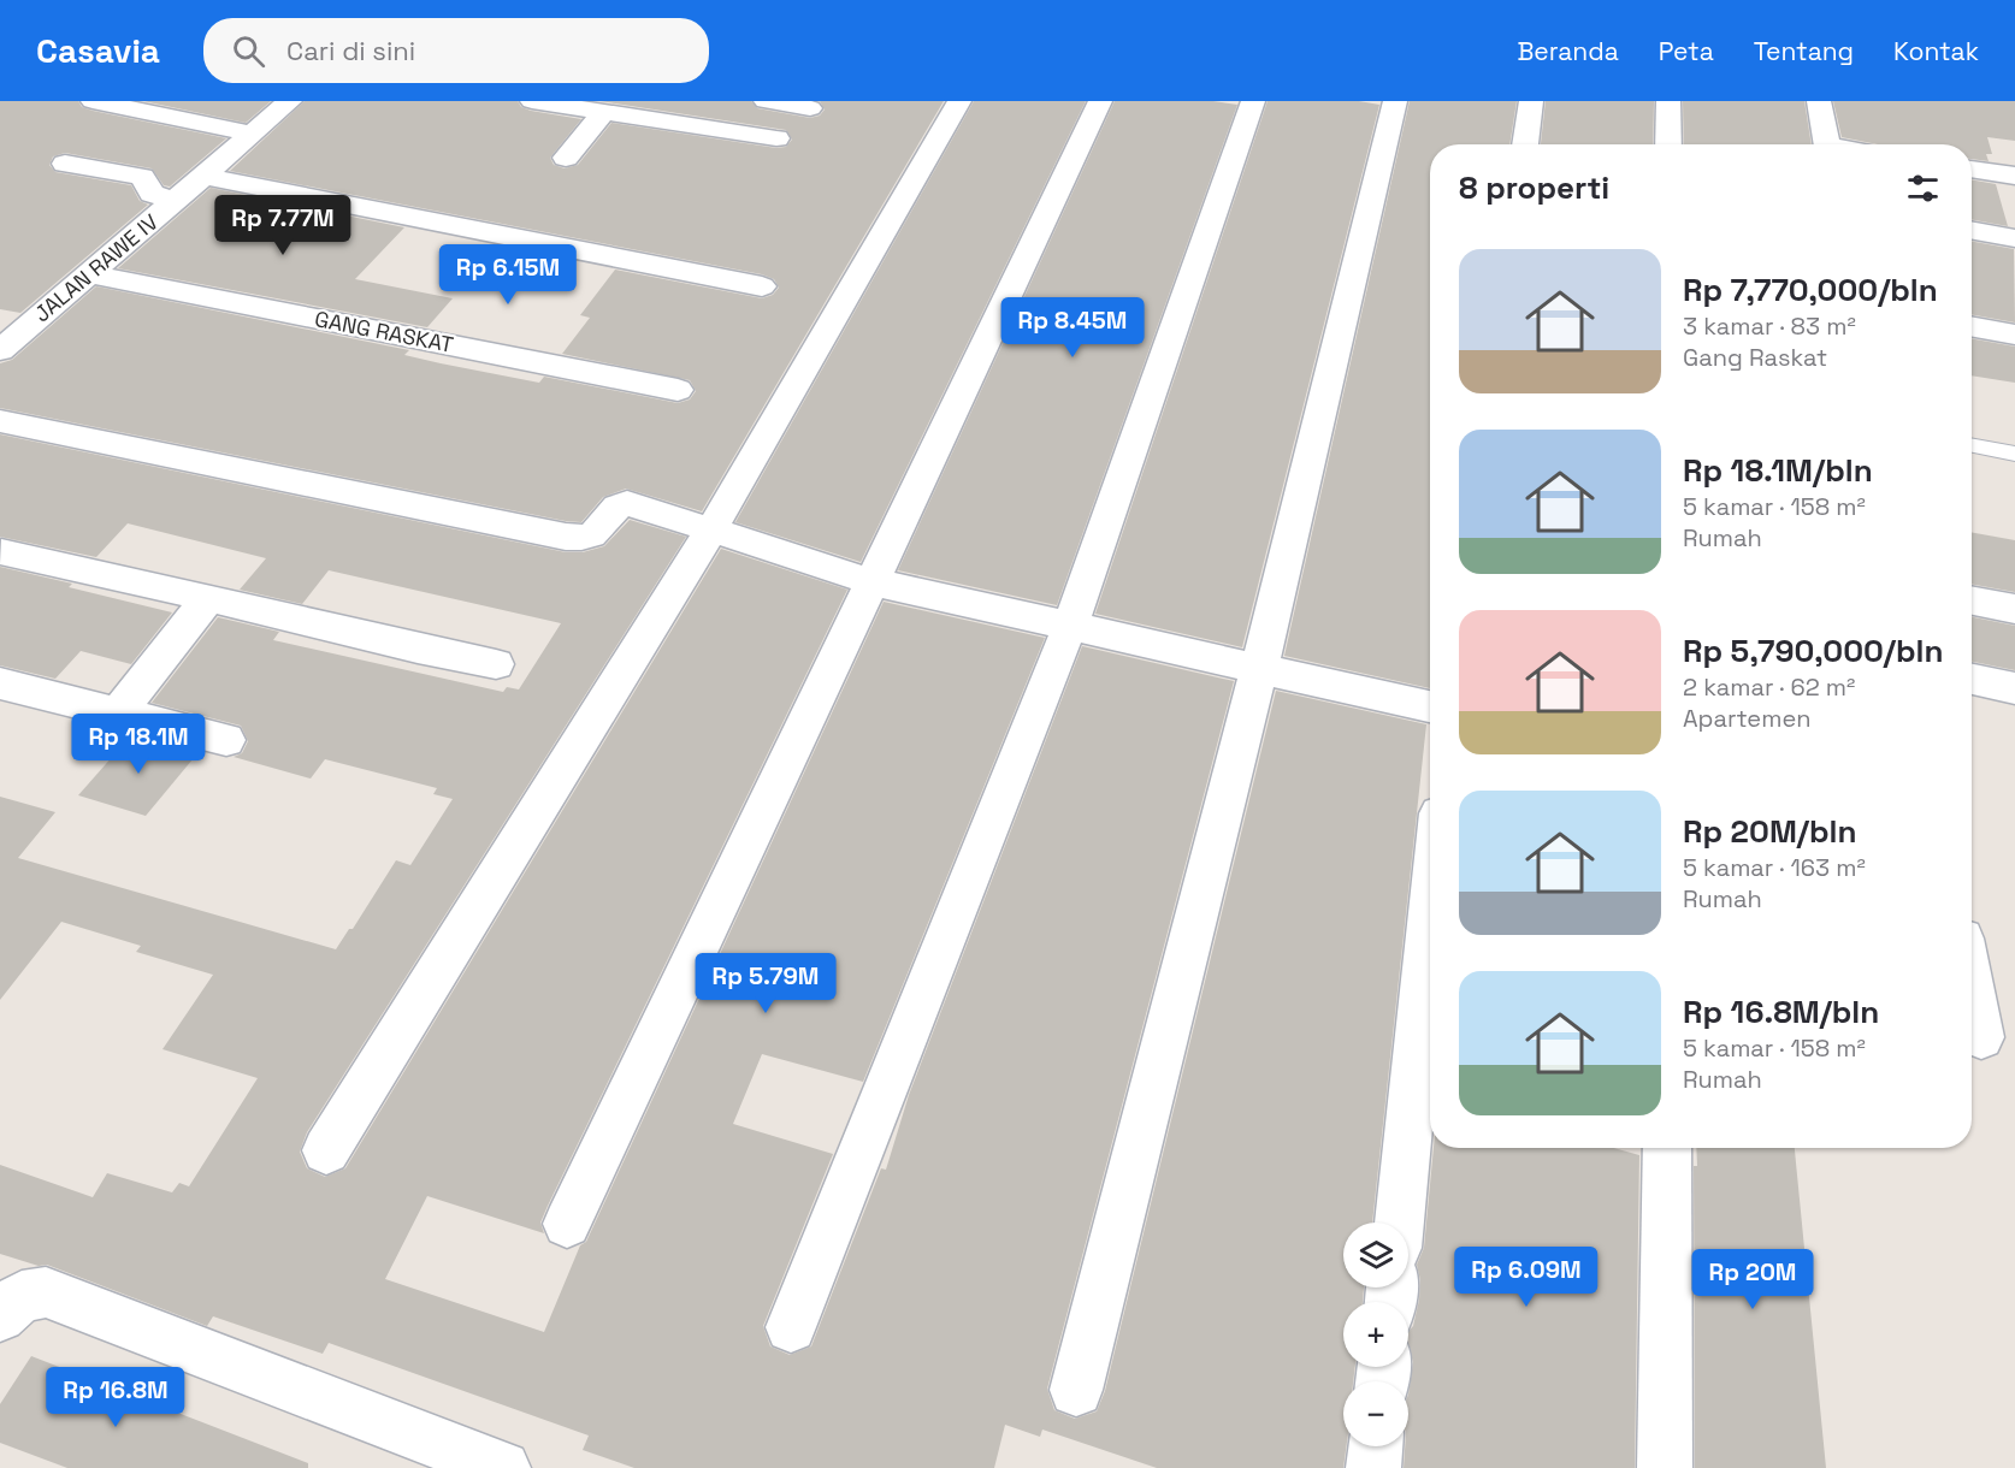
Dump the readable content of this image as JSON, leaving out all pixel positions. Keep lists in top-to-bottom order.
{
  "streets": {
    "street": ["JALAN RAWE IV", "GANG RASKAT"]
  },
  "crossings": [
    ["JALAN RAWE IV", "GANG RASKAT"]
  ],
  "page": {
    "header": "Casavia",
    "search": "Cari di sini",
    "nav": [
      "Beranda",
      "Peta",
      "Tentang",
      "Kontak"
    ],
    "heading": "8 properti",
    "price": [
      "Rp 7.77M",
      "Rp 6.15M",
      "Rp 8.45M",
      "Rp 18.1M",
      "Rp 5.79M",
      "Rp 6.09M",
      "Rp 20M",
      "Rp 16.8M"
    ],
    "list": [
      {
        "name": "Rp 7,770,000/bln",
        "note": "3 kamar · 83 m² · Gang Raskat"
      },
      {
        "name": "Rp 18.1M/bln",
        "note": "5 kamar · 158 m² · Rumah"
      },
      {
        "name": "Rp 5,790,000/bln",
        "note": "2 kamar · 62 m² · Apartemen"
      },
      {
        "name": "Rp 20M/bln",
        "note": "5 kamar · 163 m² · Rumah"
      },
      {
        "name": "Rp 16.8M/bln",
        "note": "5 kamar · 158 m² · Rumah"
      }
    ],
    "map_buttons": ["+", "−"]
  }
}
